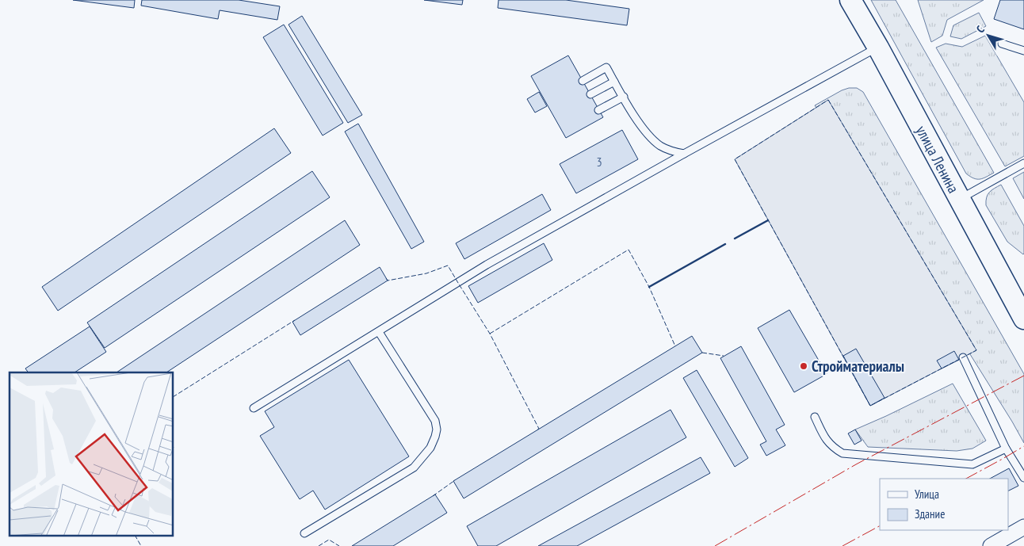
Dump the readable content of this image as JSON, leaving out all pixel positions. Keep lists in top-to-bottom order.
{
  "streets": {
    "main road": ["улица Ленина"]
  },
  "places": ["Стройматериалы"],
  "house_numbers": ["3"],
  "legend": ["Улица", "Здание"],
  "north": "top left"
}
